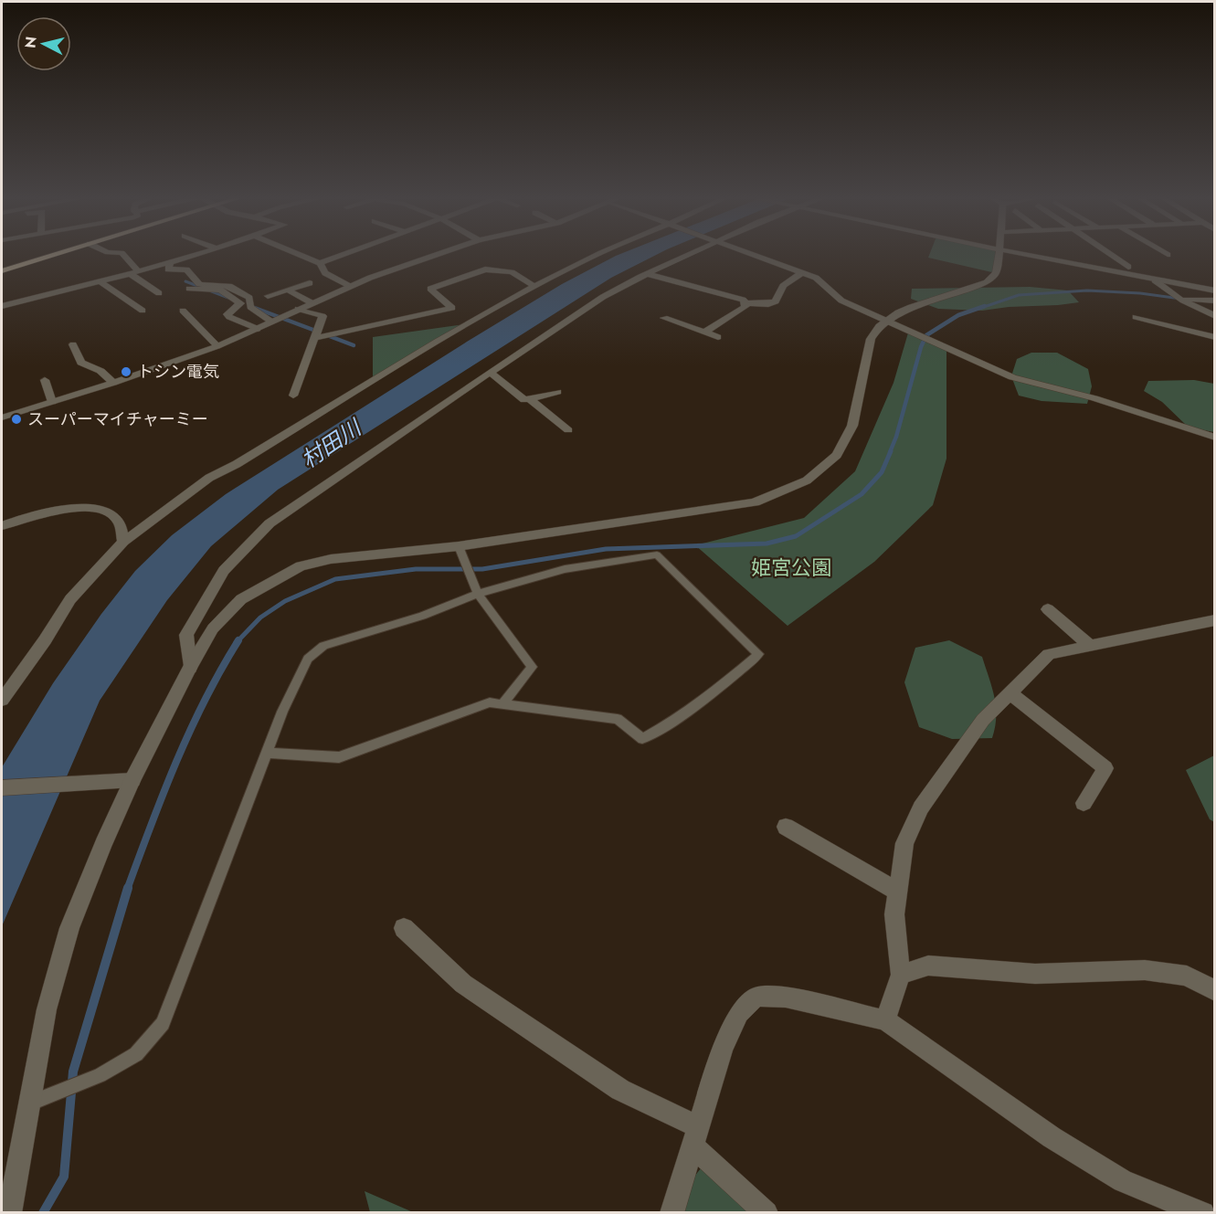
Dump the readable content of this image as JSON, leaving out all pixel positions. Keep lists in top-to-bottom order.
{
  "water": ["村田川"],
  "parks": ["姫宮公園"],
  "places": ["トシン電気", "スーパーマイチャーミー"],
  "north": "left"
}
